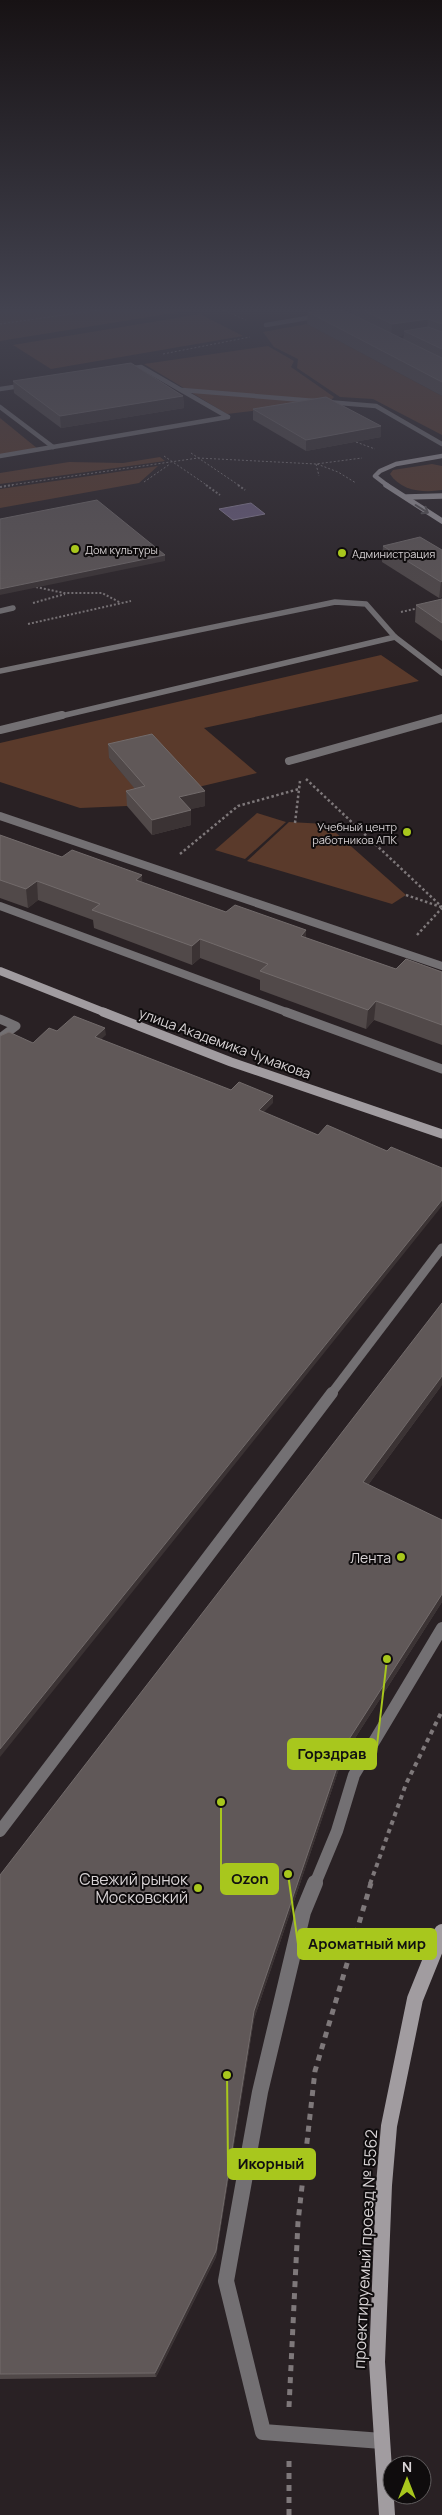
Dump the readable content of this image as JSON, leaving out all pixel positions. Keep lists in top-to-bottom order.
{
  "streets": {
    "street": ["улица Академика Чумакова", "проектируемый проезд № 5562"]
  },
  "places": [
    "Дом культуры",
    "Администрация",
    "Учебный центр работников АПК",
    "Лента",
    "Горздрав",
    "Ozon",
    "Ароматный мир",
    "Свежий рынок Московский",
    "Икорный"
  ],
  "north": "top"
}
